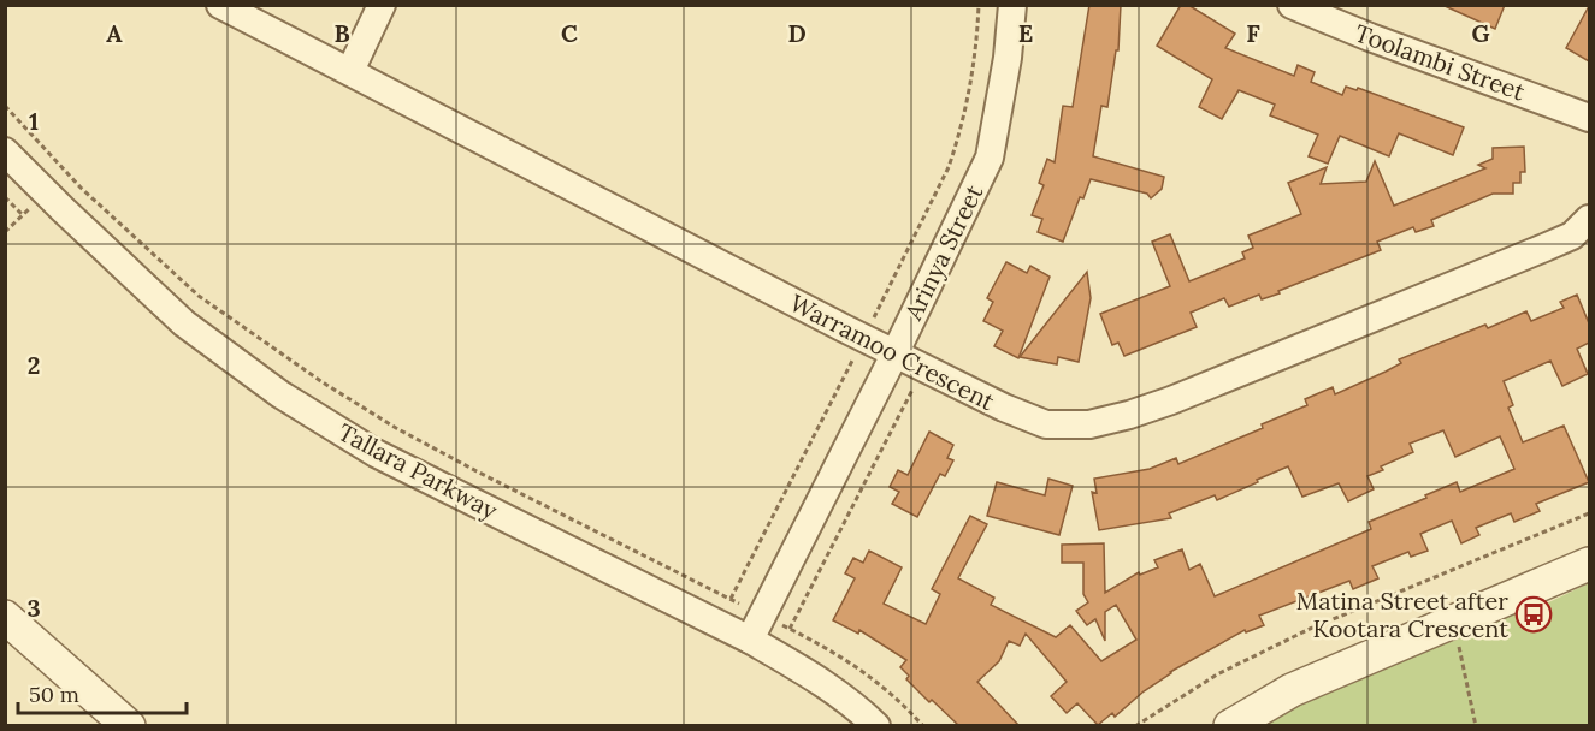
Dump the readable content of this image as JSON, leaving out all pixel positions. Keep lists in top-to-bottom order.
{
  "streets": {
    "street": [
      "Toolambi Street",
      "Arinya Street",
      "Warramoo Crescent",
      "Tallara Parkway"
    ]
  },
  "crossings": [
    ["Arinya Street", "Warramoo Crescent"],
    ["Arinya Street", "Tallara Parkway"]
  ],
  "places": {
    "bus stop": ["Matina Street after Kootara Crescent"]
  },
  "scale_bar": "50 m",
  "grid": {
    "columns": [
      "A",
      "B",
      "C",
      "D",
      "E",
      "F",
      "G"
    ],
    "rows": ["1", "2", "3"]
  }
}
